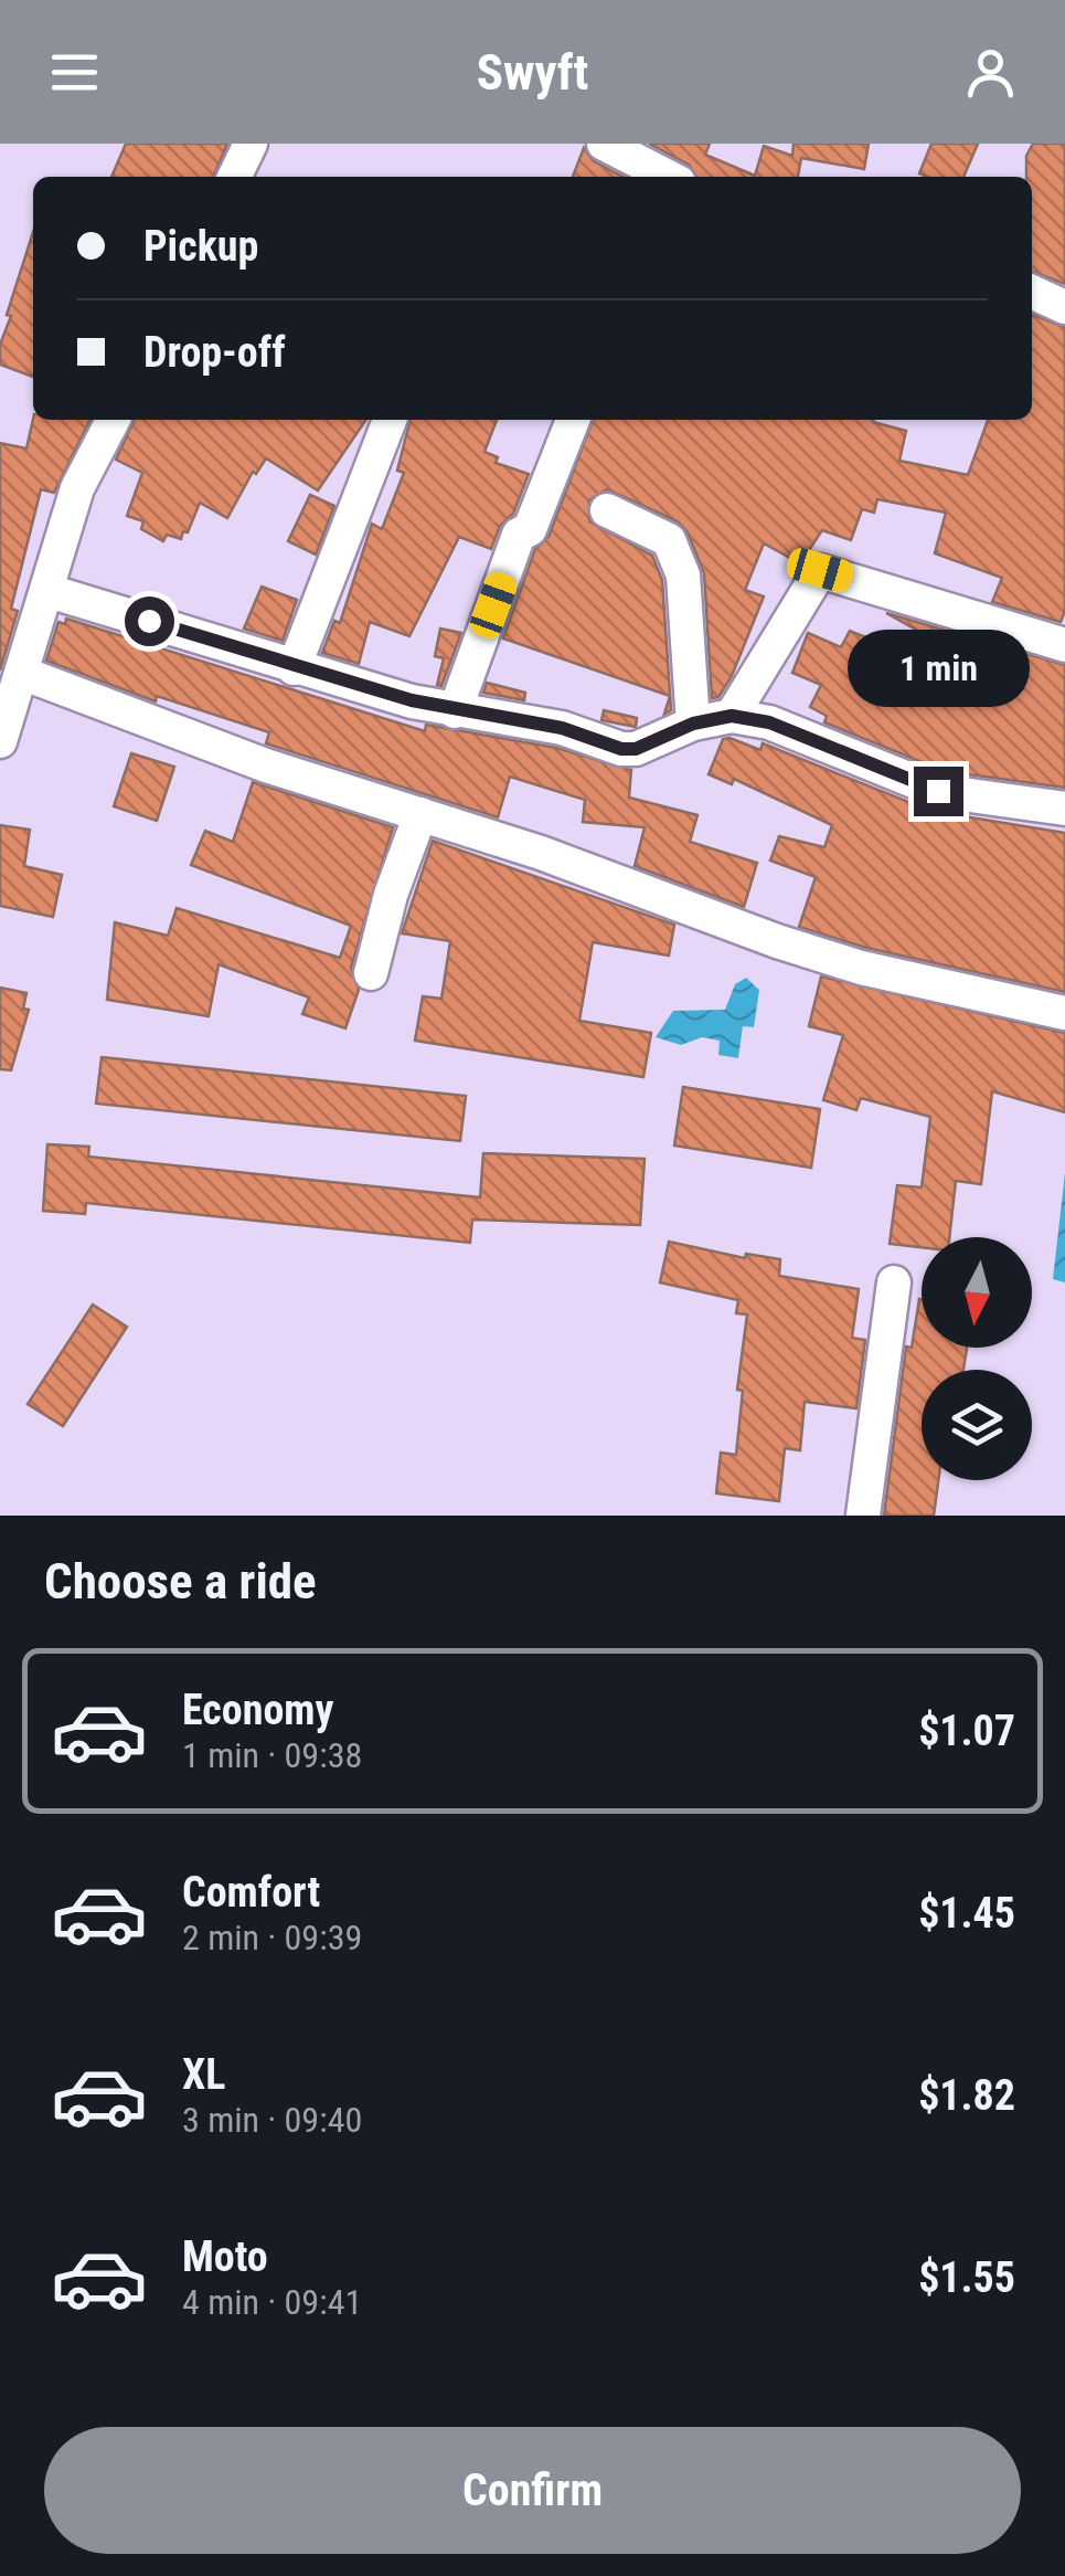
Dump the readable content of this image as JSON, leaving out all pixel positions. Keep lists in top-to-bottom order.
{
  "north": "bottom",
  "page": {
    "header": "Swyft",
    "banner": ["Pickup", "Drop-off"],
    "bubble": "1 min",
    "heading": "Choose a ride",
    "list": [
      {
        "name": "Economy",
        "note": "1 min · 09:38",
        "value": "$1.07"
      },
      {
        "name": "Comfort",
        "note": "2 min · 09:39",
        "value": "$1.45"
      },
      {
        "name": "XL",
        "note": "3 min · 09:40",
        "value": "$1.82"
      },
      {
        "name": "Moto",
        "note": "4 min · 09:41",
        "value": "$1.55"
      }
    ],
    "buttons": "Confirm"
  }
}
